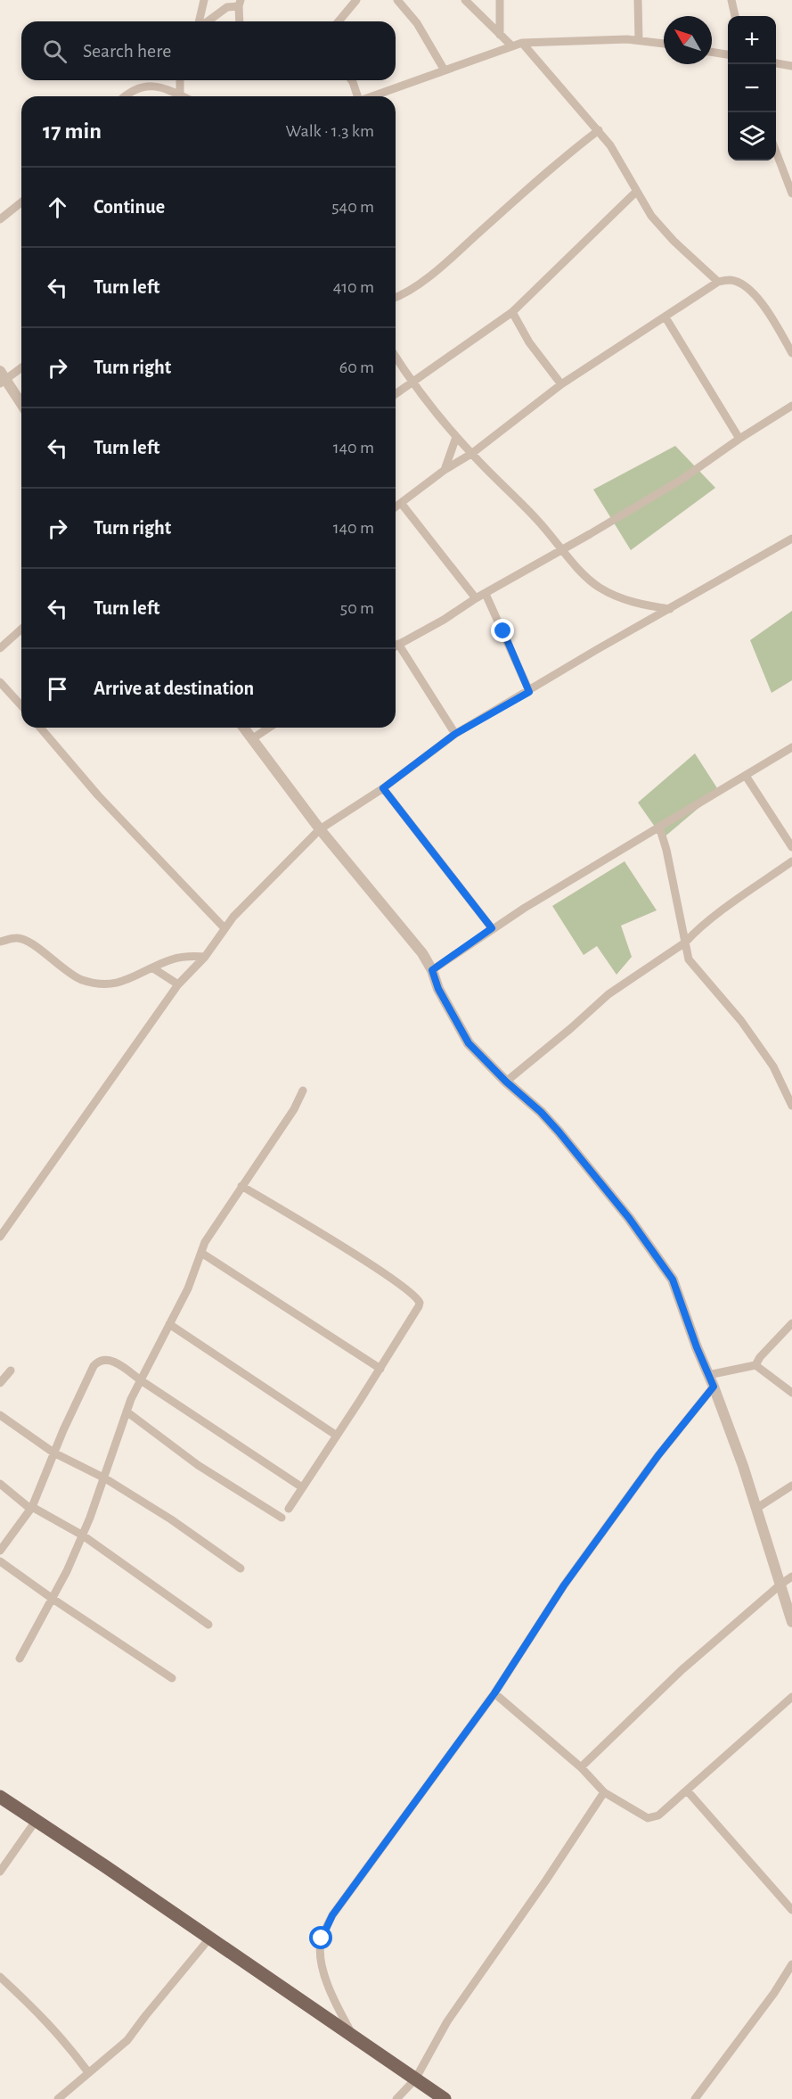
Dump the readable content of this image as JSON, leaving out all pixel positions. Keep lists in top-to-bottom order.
{
  "north": "top left",
  "page": {
    "map_buttons": ["+", "−"],
    "search": "Search here",
    "heading": ["17 min", "Walk · 1.3 km"],
    "list": [
      ["Continue", "540 m"],
      ["Turn left", "410 m"],
      ["Turn right", "60 m"],
      ["Turn left", "140 m"],
      ["Turn right", "140 m"],
      ["Turn left", "50 m"],
      "Arrive at destination"
    ]
  }
}
